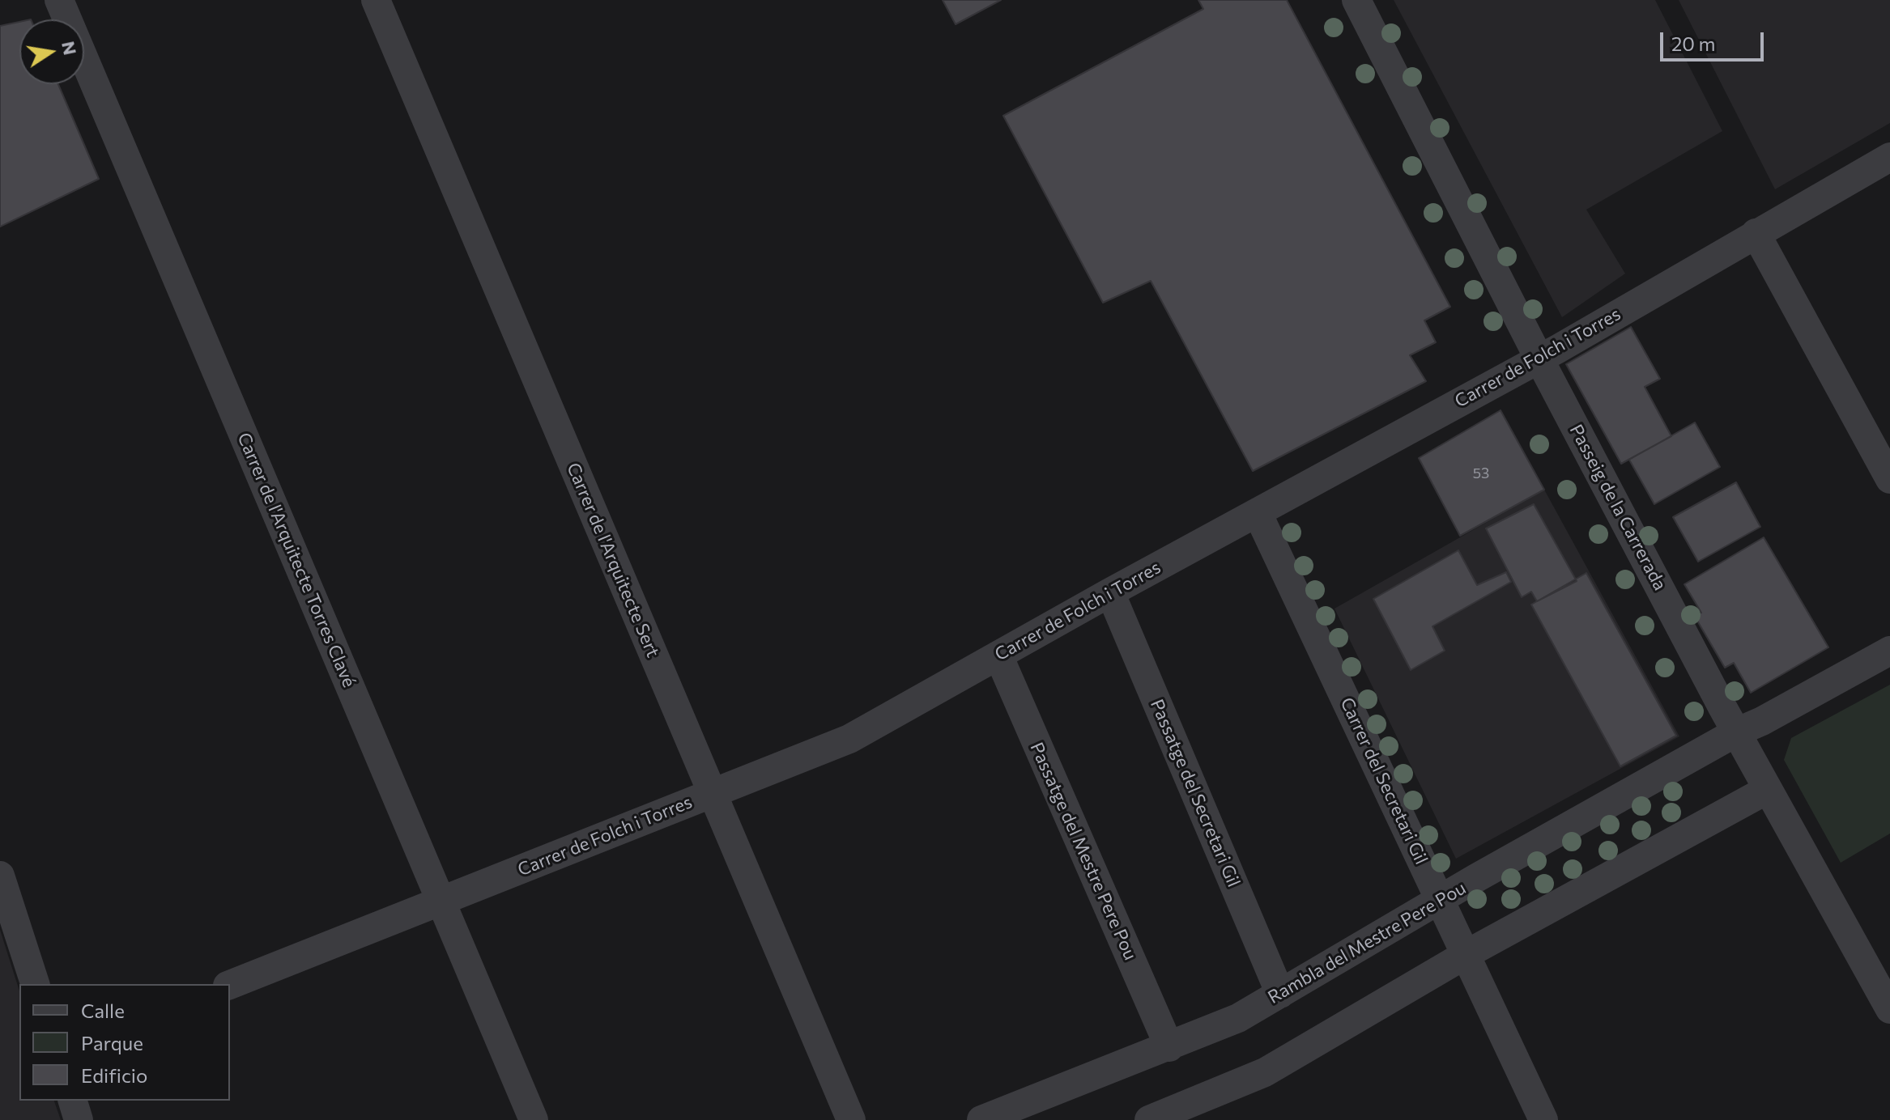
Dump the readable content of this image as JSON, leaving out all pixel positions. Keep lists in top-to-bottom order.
{
  "streets": {
    "street": [
      "Carrer de Folch i Torres",
      "Passeig de la Carrerada",
      "Carrer de l'Arquitecte Torres Clavé",
      "Carrer de l'Arquitecte Sert",
      "Carrer del Secretari Gil",
      "Passatge del Secretari Gil",
      "Passatge del Mestre Pere Pou",
      "Rambla del Mestre Pere Pou"
    ]
  },
  "crossings": [
    ["Carrer de Folch i Torres", "Passeig de la Carrerada"],
    ["Carrer de Folch i Torres", "Carrer de l'Arquitecte Torres Clavé"],
    ["Carrer de Folch i Torres", "Carrer de l'Arquitecte Sert"],
    ["Carrer de Folch i Torres", "Carrer del Secretari Gil"],
    ["Carrer de Folch i Torres", "Passatge del Secretari Gil"],
    ["Carrer de Folch i Torres", "Passatge del Mestre Pere Pou"],
    ["Passeig de la Carrerada", "Rambla del Mestre Pere Pou"],
    ["Carrer del Secretari Gil", "Rambla del Mestre Pere Pou"],
    ["Passatge del Secretari Gil", "Rambla del Mestre Pere Pou"],
    ["Passatge del Mestre Pere Pou", "Rambla del Mestre Pere Pou"]
  ],
  "house_numbers": ["53"],
  "legend": ["Calle", "Parque", "Edificio"],
  "scale_bar": "20 m",
  "north": "right"
}
